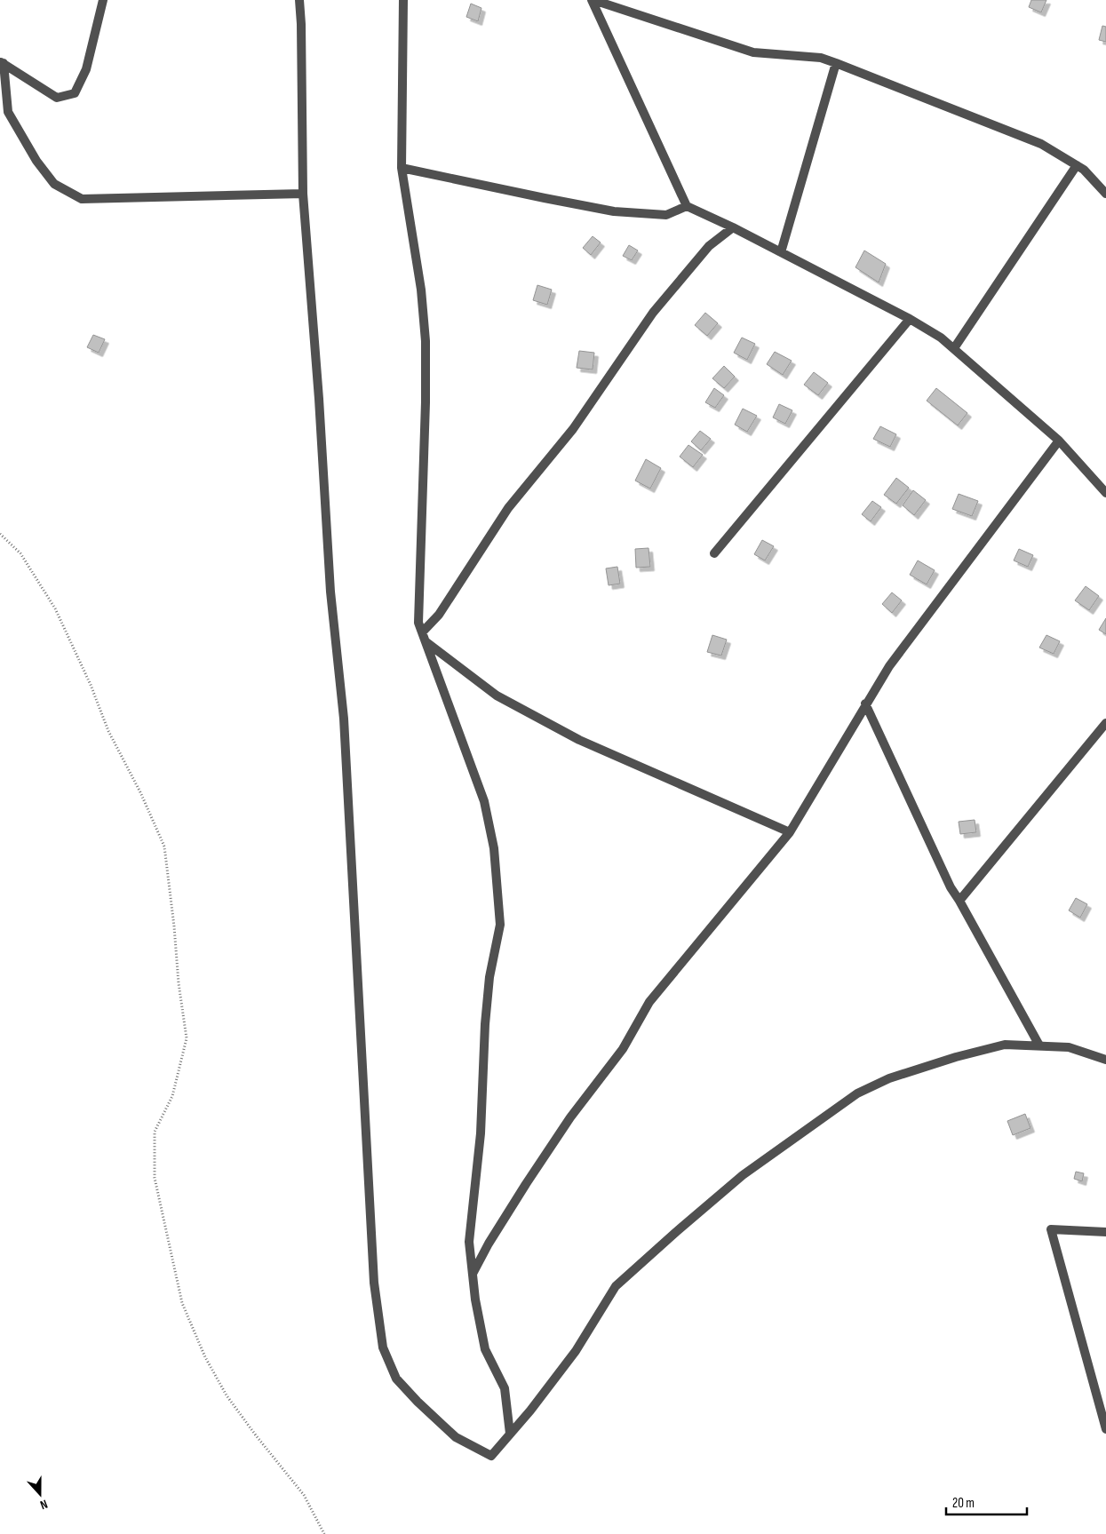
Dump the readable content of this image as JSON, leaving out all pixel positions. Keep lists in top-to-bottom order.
{
  "scale_bar": "20 m",
  "north": "bottom"
}
